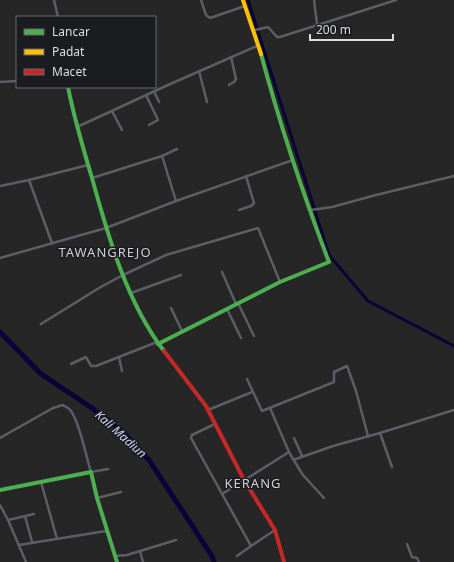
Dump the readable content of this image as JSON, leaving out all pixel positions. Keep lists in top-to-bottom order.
{
  "districts": ["TAWANGREJO", "KERANG"],
  "water": ["Kali Madiun"],
  "legend": ["Lancar", "Padat", "Macet"],
  "scale_bar": "200 m"
}
